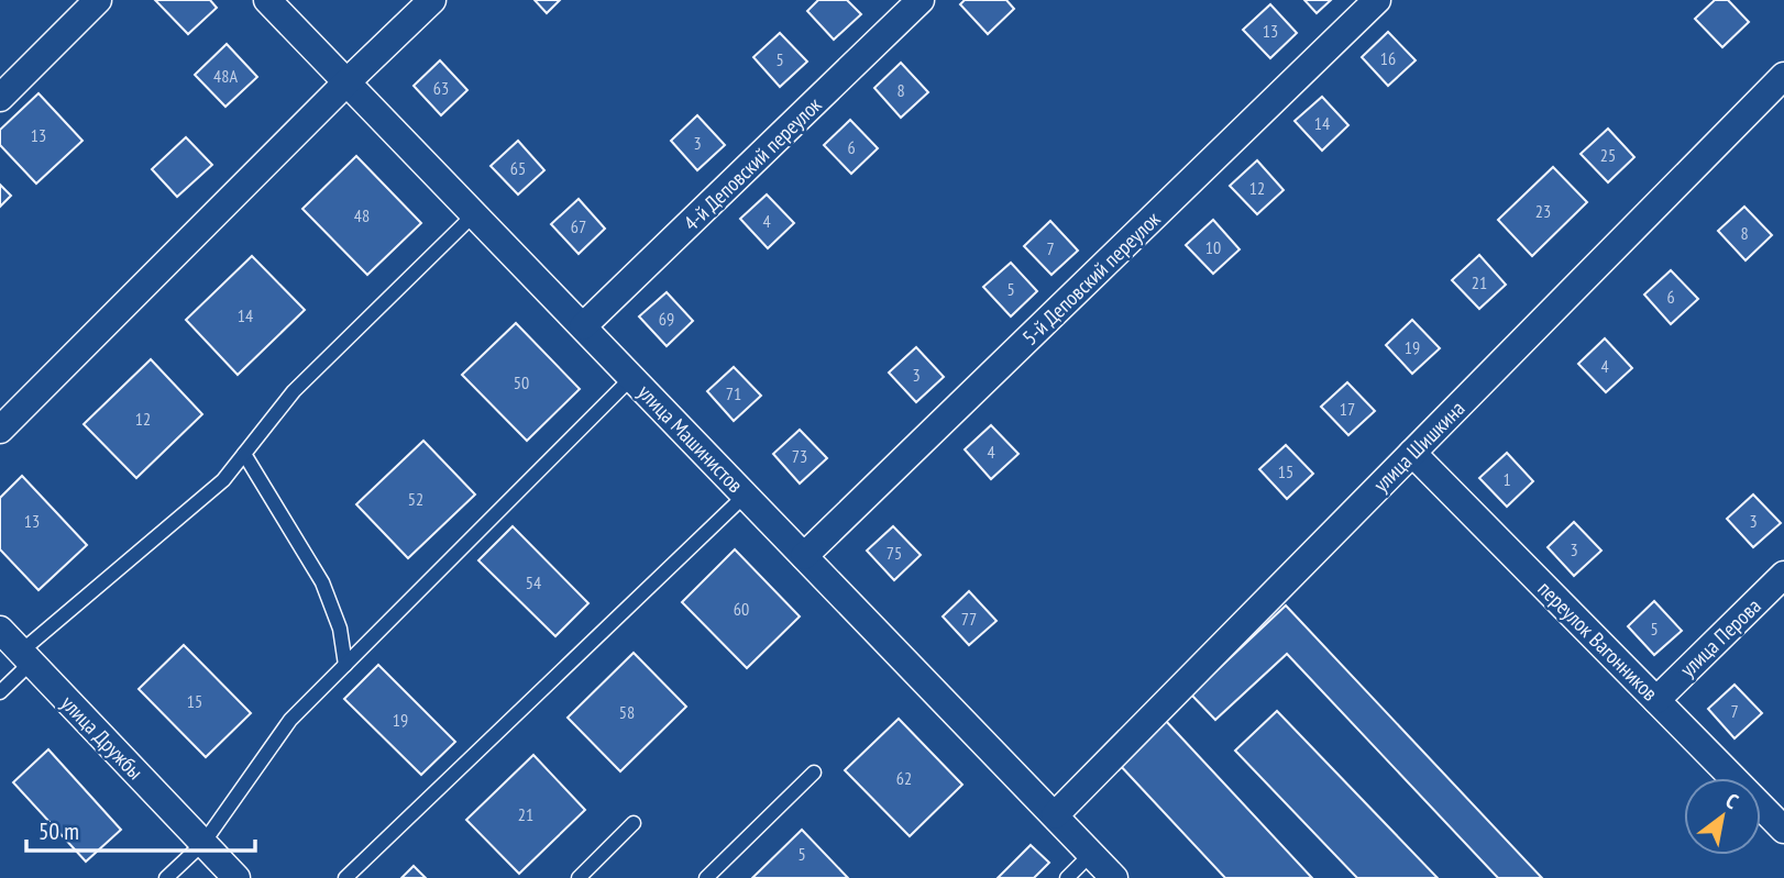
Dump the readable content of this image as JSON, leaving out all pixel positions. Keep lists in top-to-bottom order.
{
  "streets": {
    "street": [
      "4-й Деповский переулок",
      "5-й Деповский переулок",
      "улица Машинистов",
      "улица Шишкина",
      "улица Перова",
      "переулок Вагонников",
      "улица Дружбы"
    ]
  },
  "crossings": [
    ["4-й Деповский переулок", "улица Машинистов"],
    ["5-й Деповский переулок", "улица Машинистов"],
    ["улица Машинистов", "улица Шишкина"],
    ["улица Шишкина", "переулок Вагонников"],
    ["улица Перова", "переулок Вагонников"]
  ],
  "house_numbers": [
    "13",
    "16",
    "5",
    "48А",
    "63",
    "8",
    "14",
    "13",
    "3",
    "6",
    "25",
    "65",
    "12",
    "23",
    "48",
    "4",
    "67",
    "8",
    "10",
    "7",
    "21",
    "5",
    "6",
    "14",
    "69",
    "19",
    "4",
    "3",
    "50",
    "71",
    "17",
    "12",
    "4",
    "73",
    "15",
    "1",
    "52",
    "13",
    "3",
    "3",
    "75",
    "54",
    "60",
    "77",
    "5",
    "15",
    "7",
    "58",
    "19",
    "62",
    "21",
    "5"
  ],
  "scale_bar": "50 m",
  "north": "top right"
}
